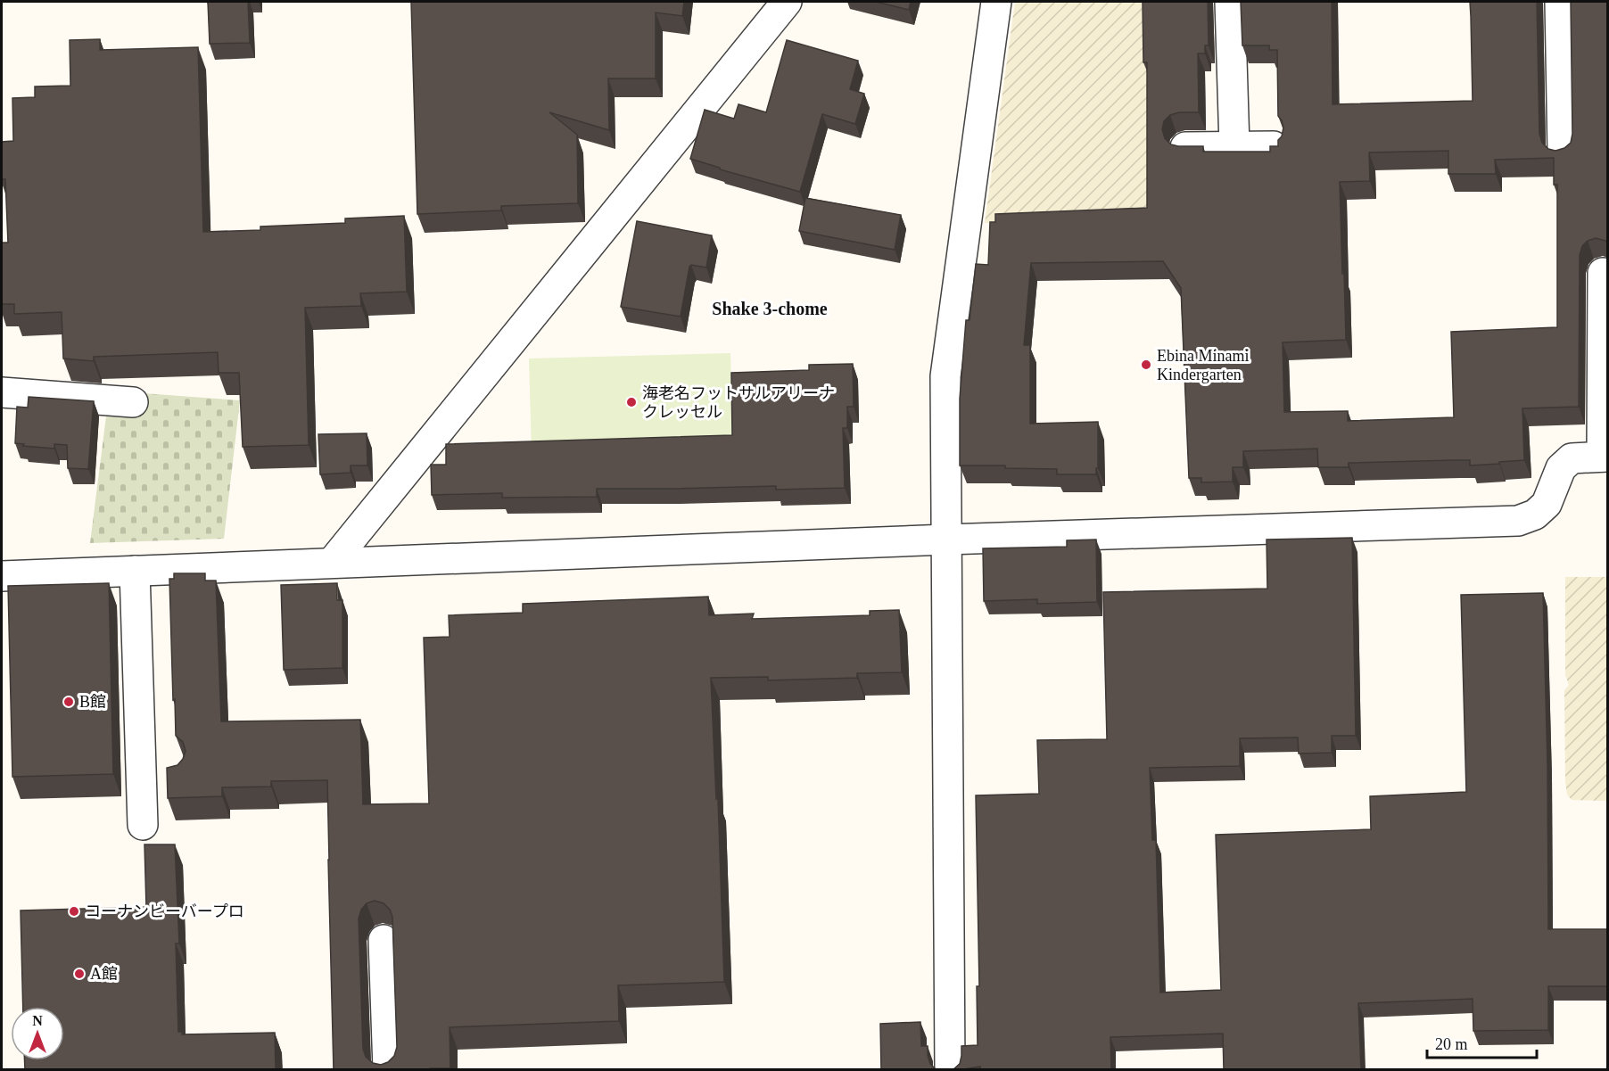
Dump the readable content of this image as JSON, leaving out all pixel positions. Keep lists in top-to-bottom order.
{
  "districts": ["Shake 3-chome"],
  "places": [
    "Ebina Minami Kindergarten",
    "海老名フットサルアリーナ クレッセル",
    "B館",
    "コーナンビーバープロ",
    "A館"
  ],
  "scale_bar": "20 m",
  "north": "top"
}
